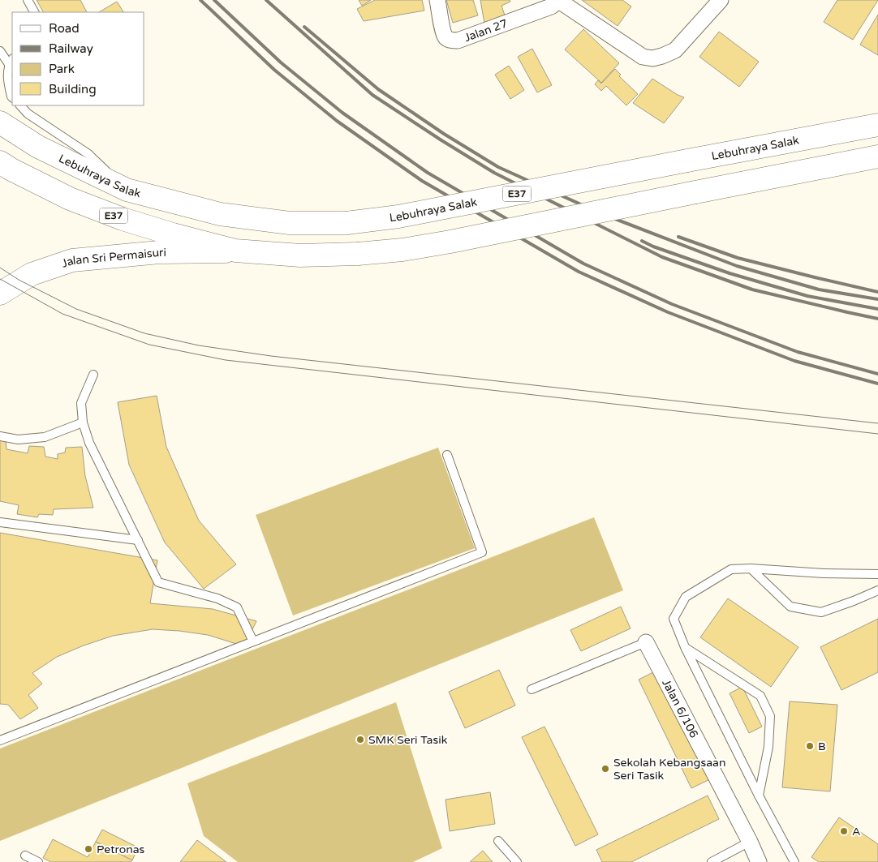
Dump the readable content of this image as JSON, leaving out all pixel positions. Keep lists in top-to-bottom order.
{
  "streets": {
    "main road": ["Lebuhraya Salak", "E37", "Jalan Sri Permaisuri"],
    "street": ["Jalan 27", "Jalan 6/106"]
  },
  "crossings": [
    ["E37", "Jalan Sri Permaisuri"]
  ],
  "places": [
    "SMK Seri Tasik",
    "B",
    "Sekolah Kebangsaan Seri Tasik",
    "A",
    "Petronas"
  ],
  "legend": [
    "Road",
    "Railway",
    "Park",
    "Building"
  ]
}
